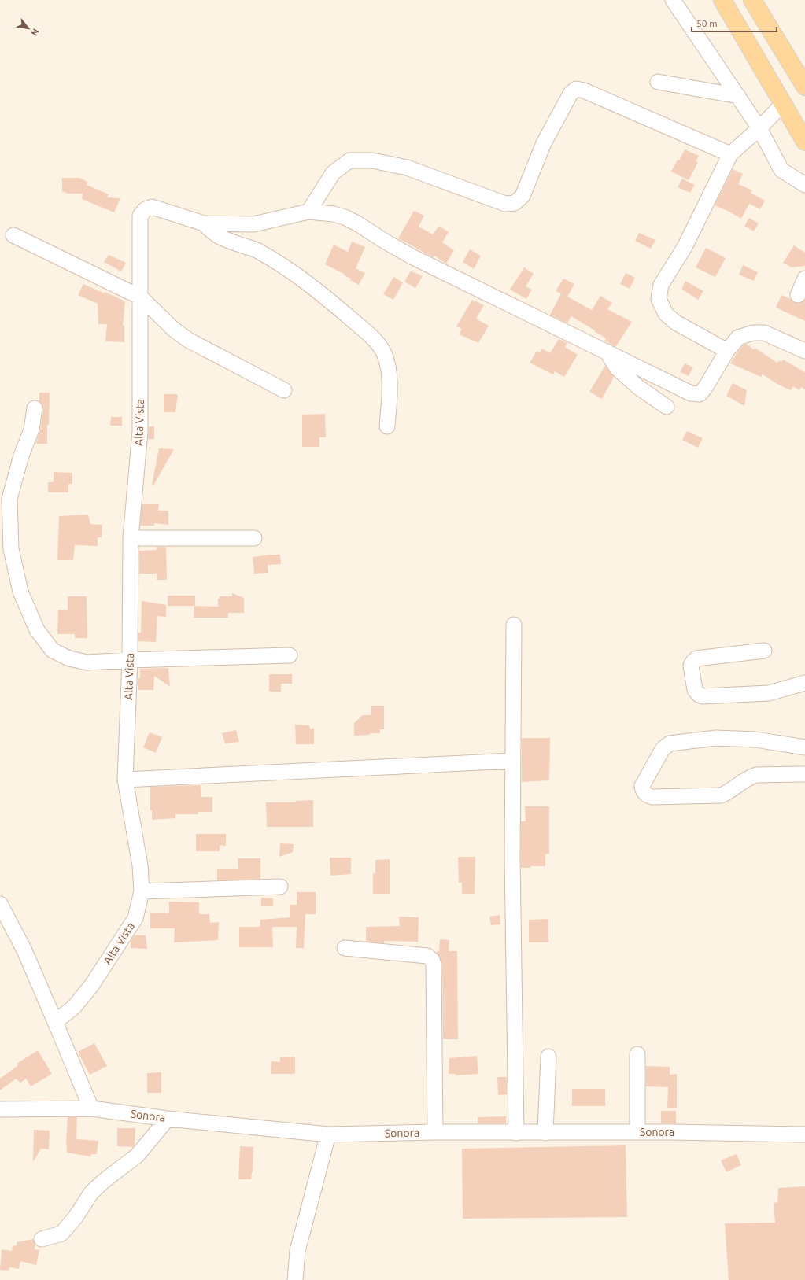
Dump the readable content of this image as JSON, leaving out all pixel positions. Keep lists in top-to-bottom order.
{
  "streets": {
    "street": ["Alta Vista", "Sonora"]
  },
  "scale_bar": "50 m",
  "north": "bottom right"
}
